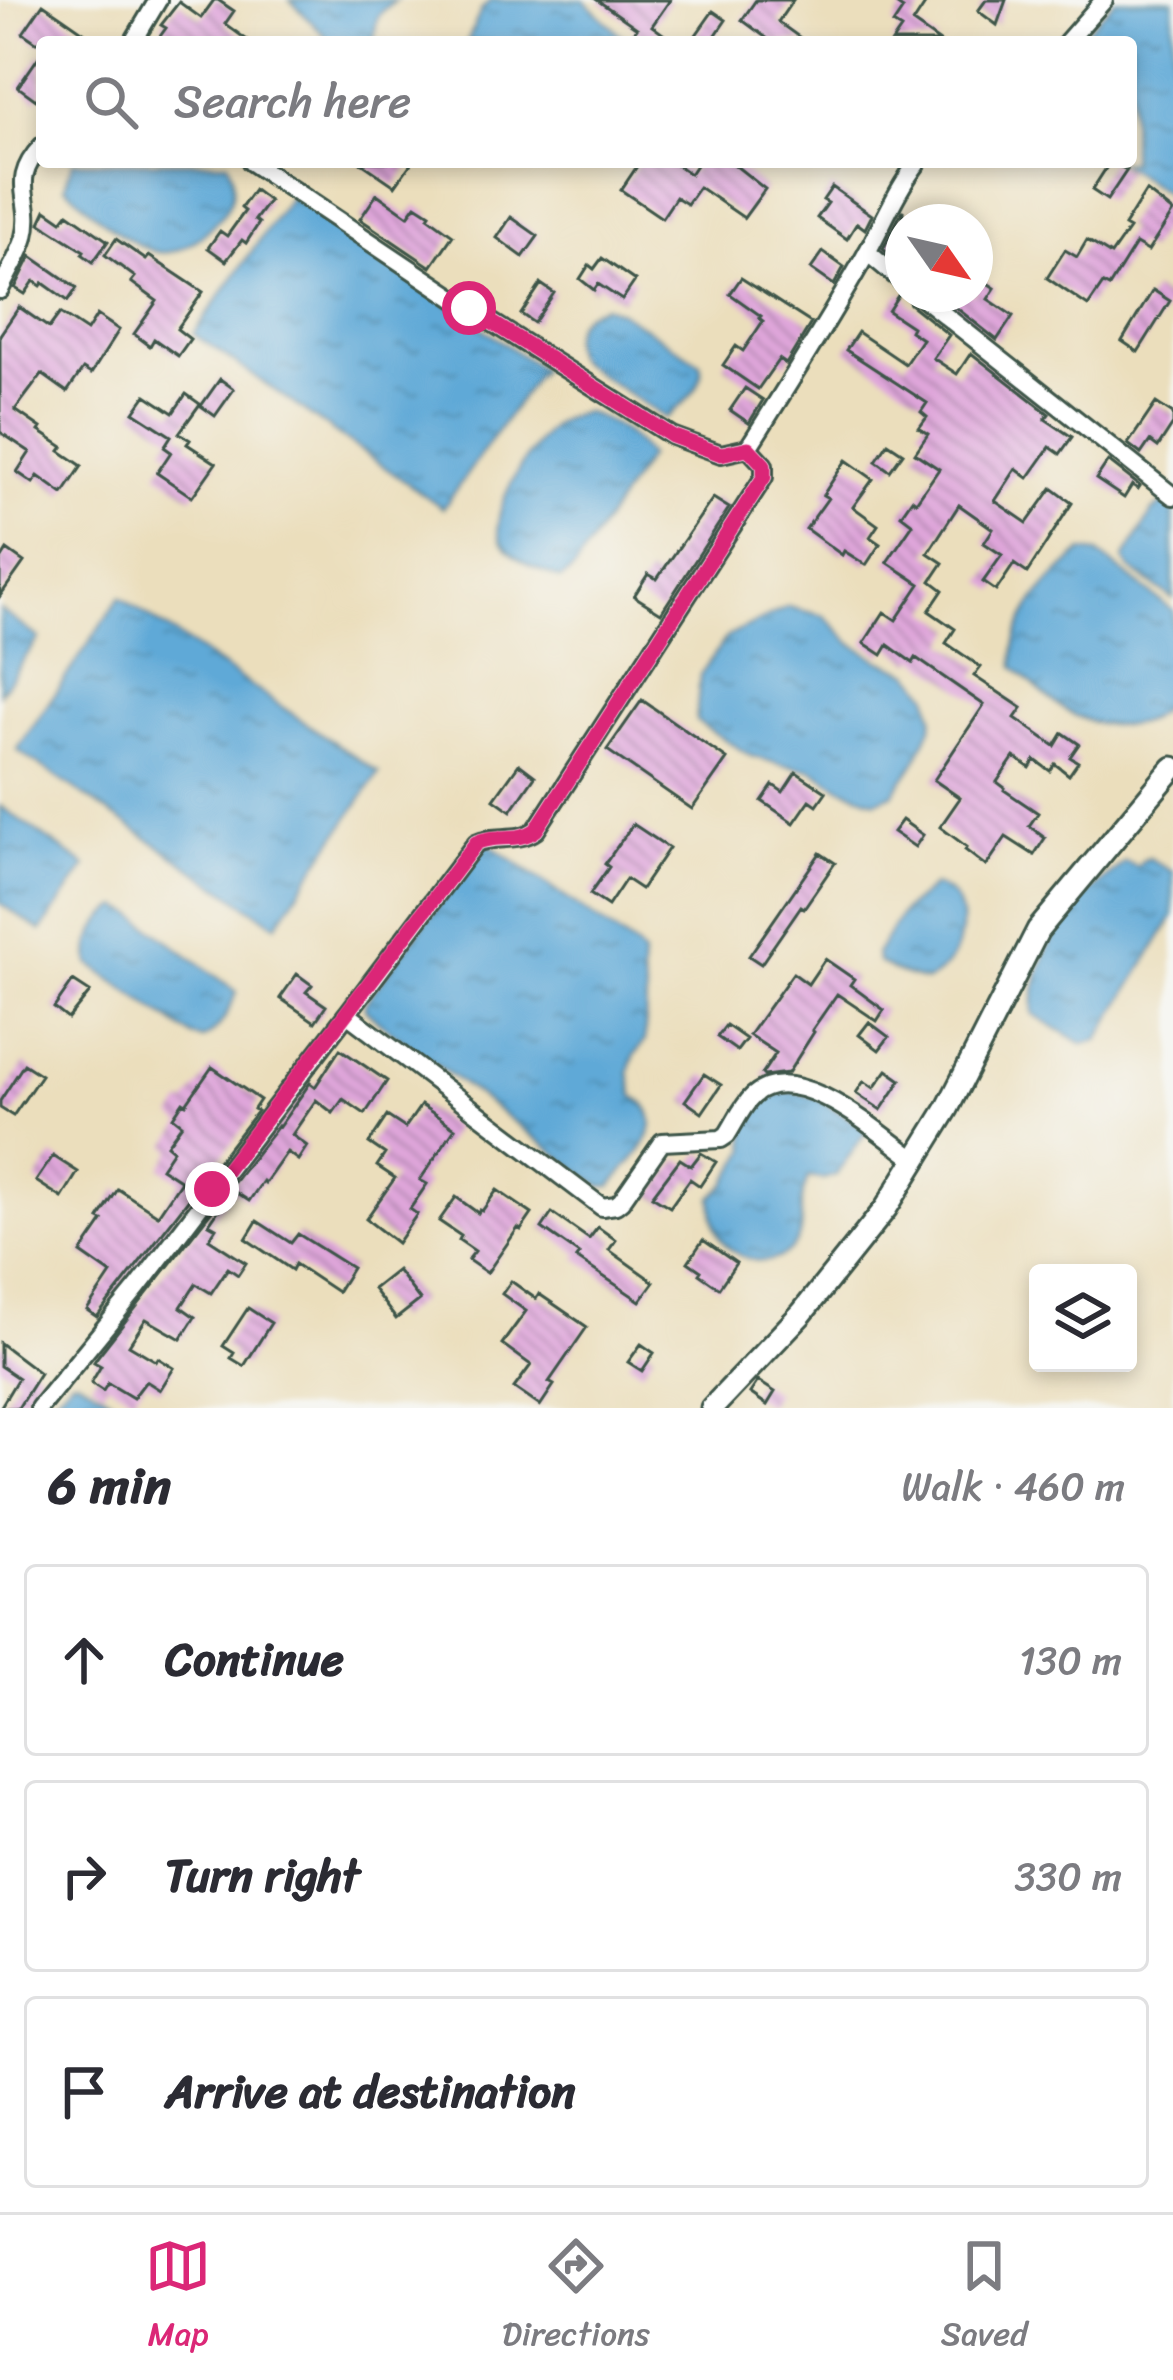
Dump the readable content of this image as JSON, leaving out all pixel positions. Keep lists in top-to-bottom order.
{
  "north": "bottom right",
  "page": {
    "search": "Search here",
    "heading": ["6 min", "Walk · 460 m"],
    "list": [
      ["Continue", "130 m"],
      ["Turn right", "330 m"],
      "Arrive at destination"
    ],
    "nav": ["Map", "Directions", "Saved"]
  }
}
